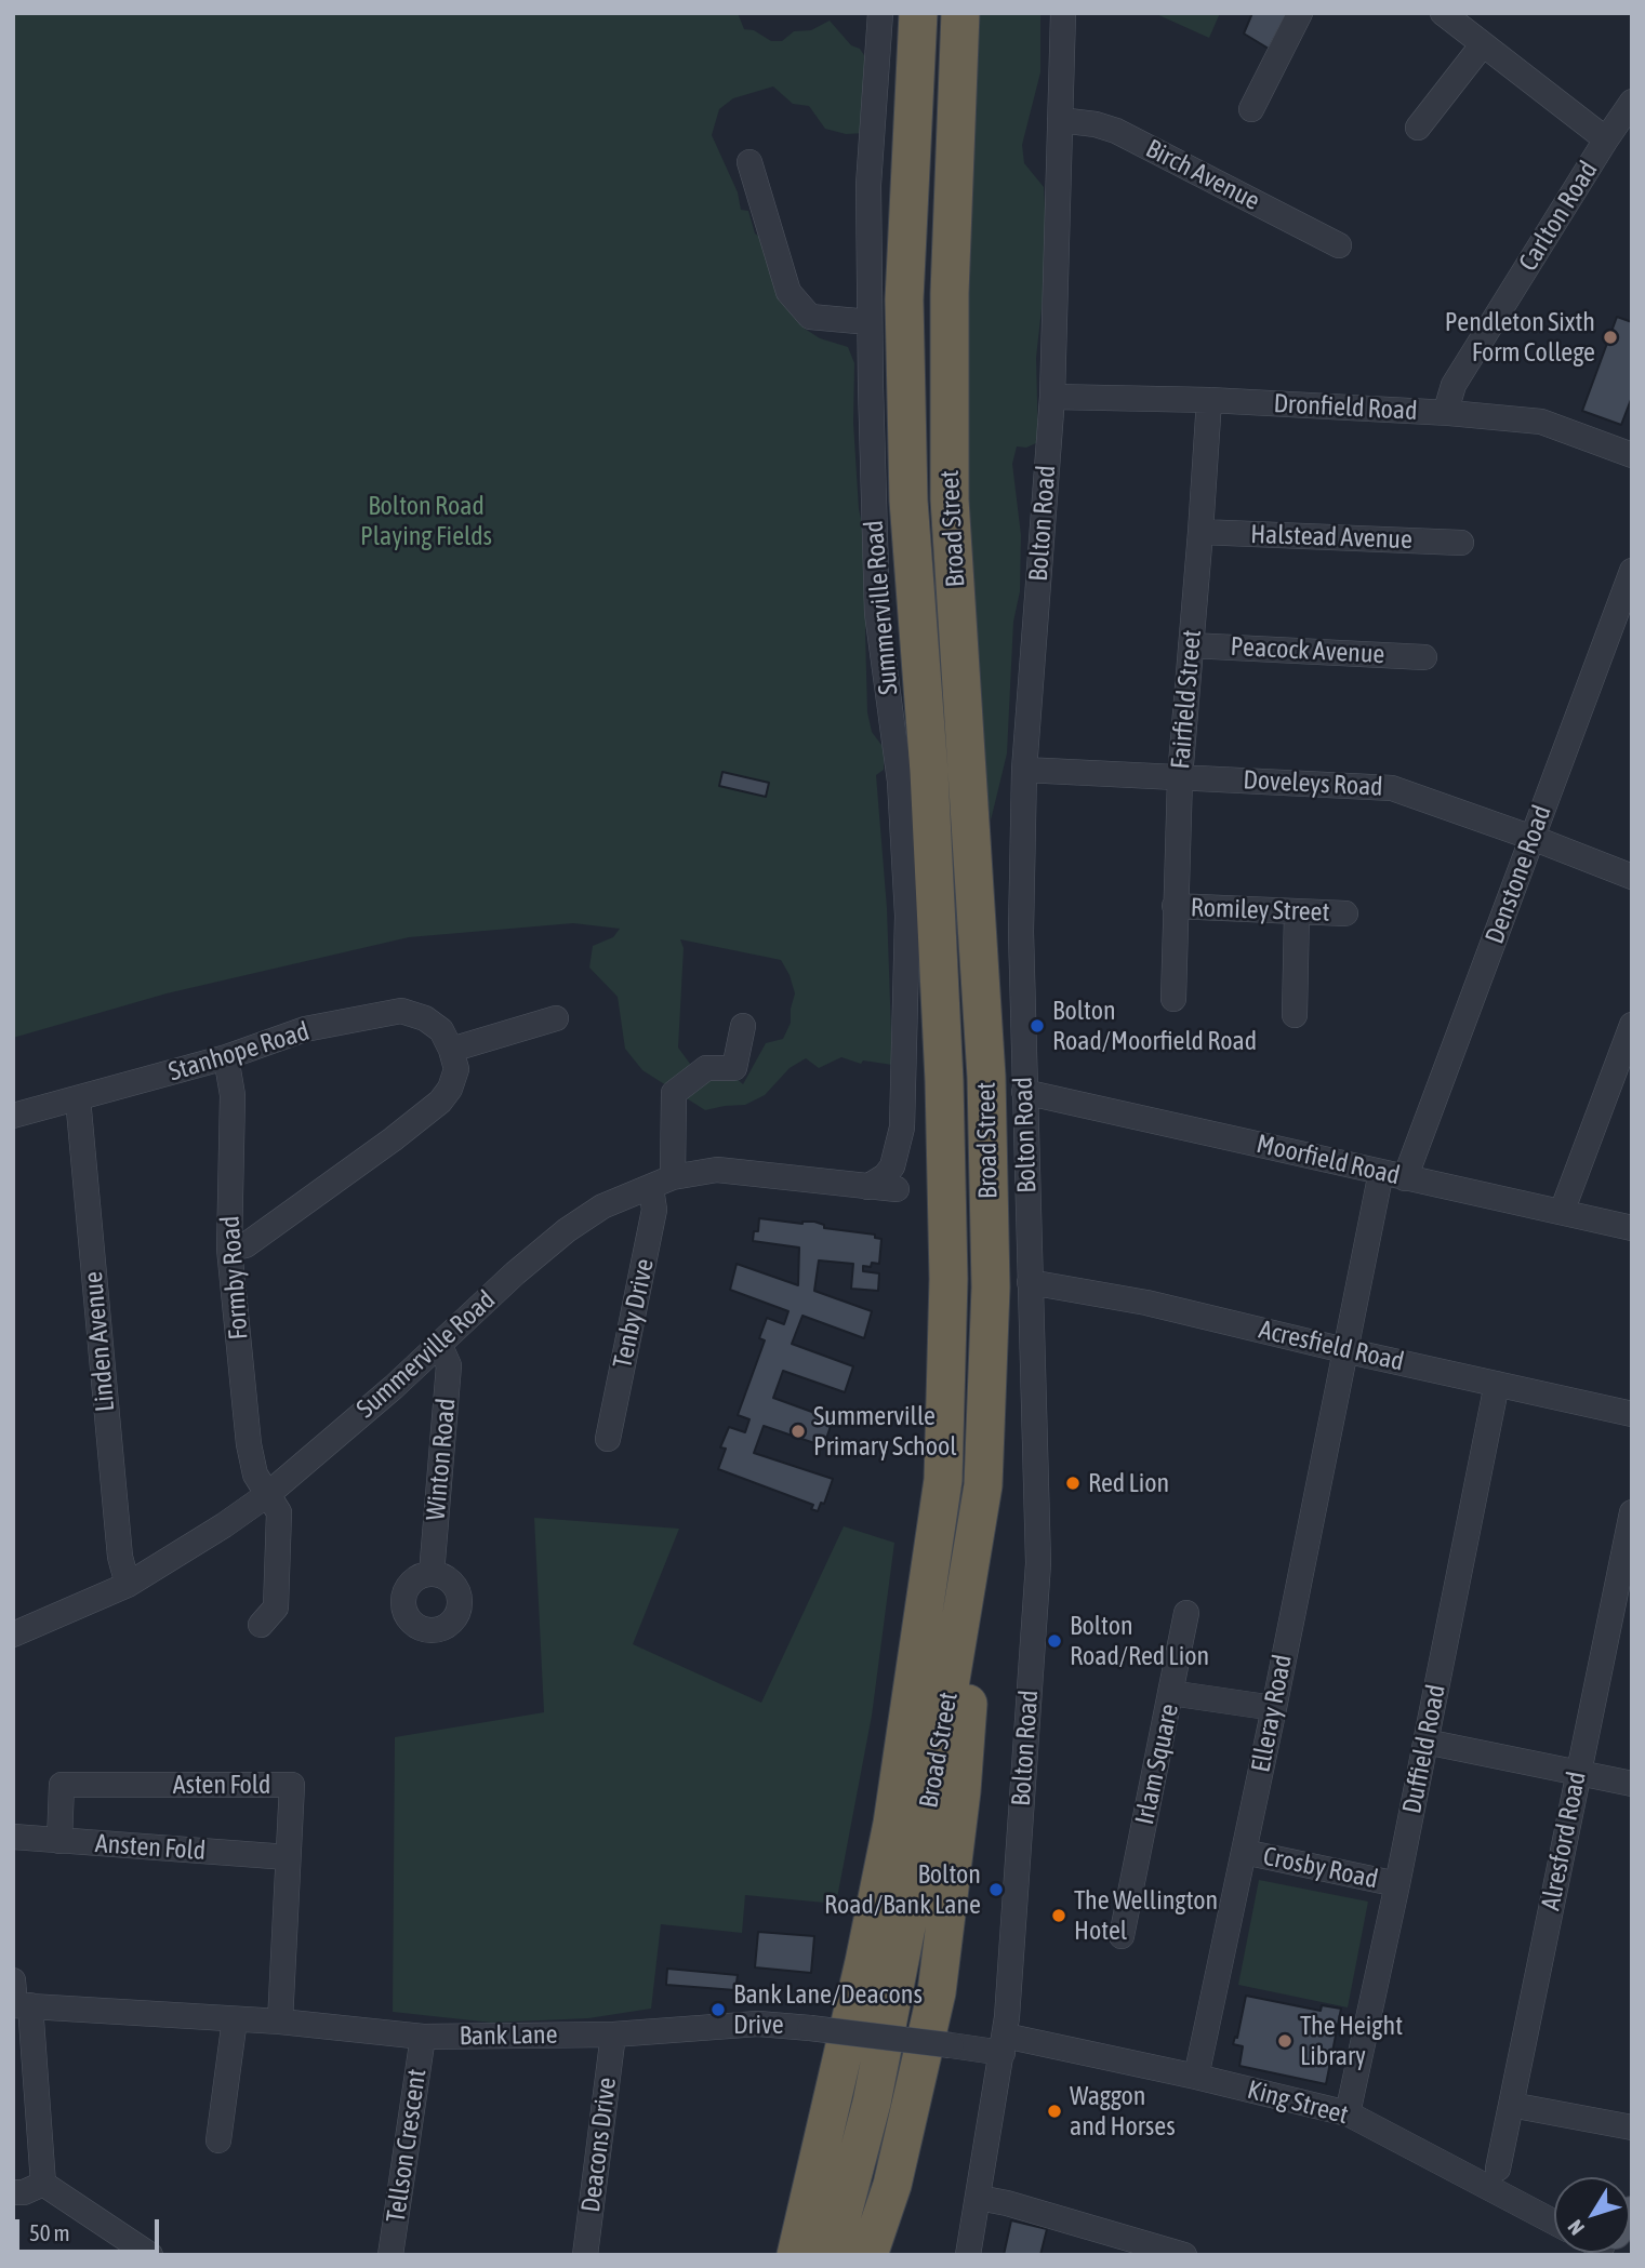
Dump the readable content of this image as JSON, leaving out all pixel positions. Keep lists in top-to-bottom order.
{
  "streets": {
    "highway": ["Broad Street"],
    "street": [
      "Birch Avenue",
      "Carlton Road",
      "Dronfield Road",
      "Bolton Road",
      "Halstead Avenue",
      "Summerville Road",
      "Peacock Avenue",
      "Fairfield Street",
      "Doveleys Road",
      "Denstone Road",
      "Romiley Street",
      "Stanhope Road",
      "Moorfield Road",
      "Formby Road",
      "Tenby Drive",
      "Linden Avenue",
      "Acresfield Road",
      "Winton Road",
      "Elleray Road",
      "Duffield Road",
      "Irlam Square",
      "Asten Fold",
      "Alresford Road",
      "Ansten Fold",
      "Crosby Road",
      "Bank Lane",
      "King Street",
      "Deacons Drive",
      "Tellson Crescent"
    ]
  },
  "crossings": [
    ["Birch Avenue", "Bolton Road"],
    ["Carlton Road", "Dronfield Road"],
    ["Dronfield Road", "Bolton Road"],
    ["Dronfield Road", "Fairfield Street"],
    ["Bolton Road", "Doveleys Road"],
    ["Bolton Road", "Moorfield Road"],
    ["Bolton Road", "Acresfield Road"],
    ["Bolton Road", "Bank Lane"],
    ["Bolton Road", "King Street"],
    ["Halstead Avenue", "Fairfield Street"],
    ["Summerville Road", "Formby Road"],
    ["Summerville Road", "Tenby Drive"],
    ["Summerville Road", "Linden Avenue"],
    ["Summerville Road", "Winton Road"],
    ["Peacock Avenue", "Fairfield Street"],
    ["Fairfield Street", "Doveleys Road"],
    ["Fairfield Street", "Romiley Street"],
    ["Doveleys Road", "Denstone Road"],
    ["Denstone Road", "Moorfield Road"],
    ["Stanhope Road", "Formby Road"],
    ["Stanhope Road", "Linden Avenue"],
    ["Moorfield Road", "Elleray Road"],
    ["Acresfield Road", "Elleray Road"],
    ["Acresfield Road", "Duffield Road"],
    ["Elleray Road", "Irlam Square"],
    ["Elleray Road", "Crosby Road"],
    ["Elleray Road", "King Street"],
    ["Duffield Road", "Crosby Road"],
    ["Duffield Road", "King Street"],
    ["Asten Fold", "Ansten Fold"],
    ["Asten Fold", "Bank Lane"],
    ["Bank Lane", "King Street"],
    ["Bank Lane", "Deacons Drive"],
    ["Bank Lane", "Tellson Crescent"]
  ],
  "parks": ["Bolton Road Playing Fields"],
  "places": [
    "Pendleton Sixth Form College",
    "Bolton Road/Moorfield Road",
    "Summerville Primary School",
    "Red Lion",
    "Bolton Road/Red Lion",
    "Bolton Road/Bank Lane",
    "The Wellington Hotel",
    "Bank Lane/Deacons Drive",
    "The Height Library",
    "Waggon and Horses"
  ],
  "scale_bar": "50 m",
  "north": "bottom left"
}
